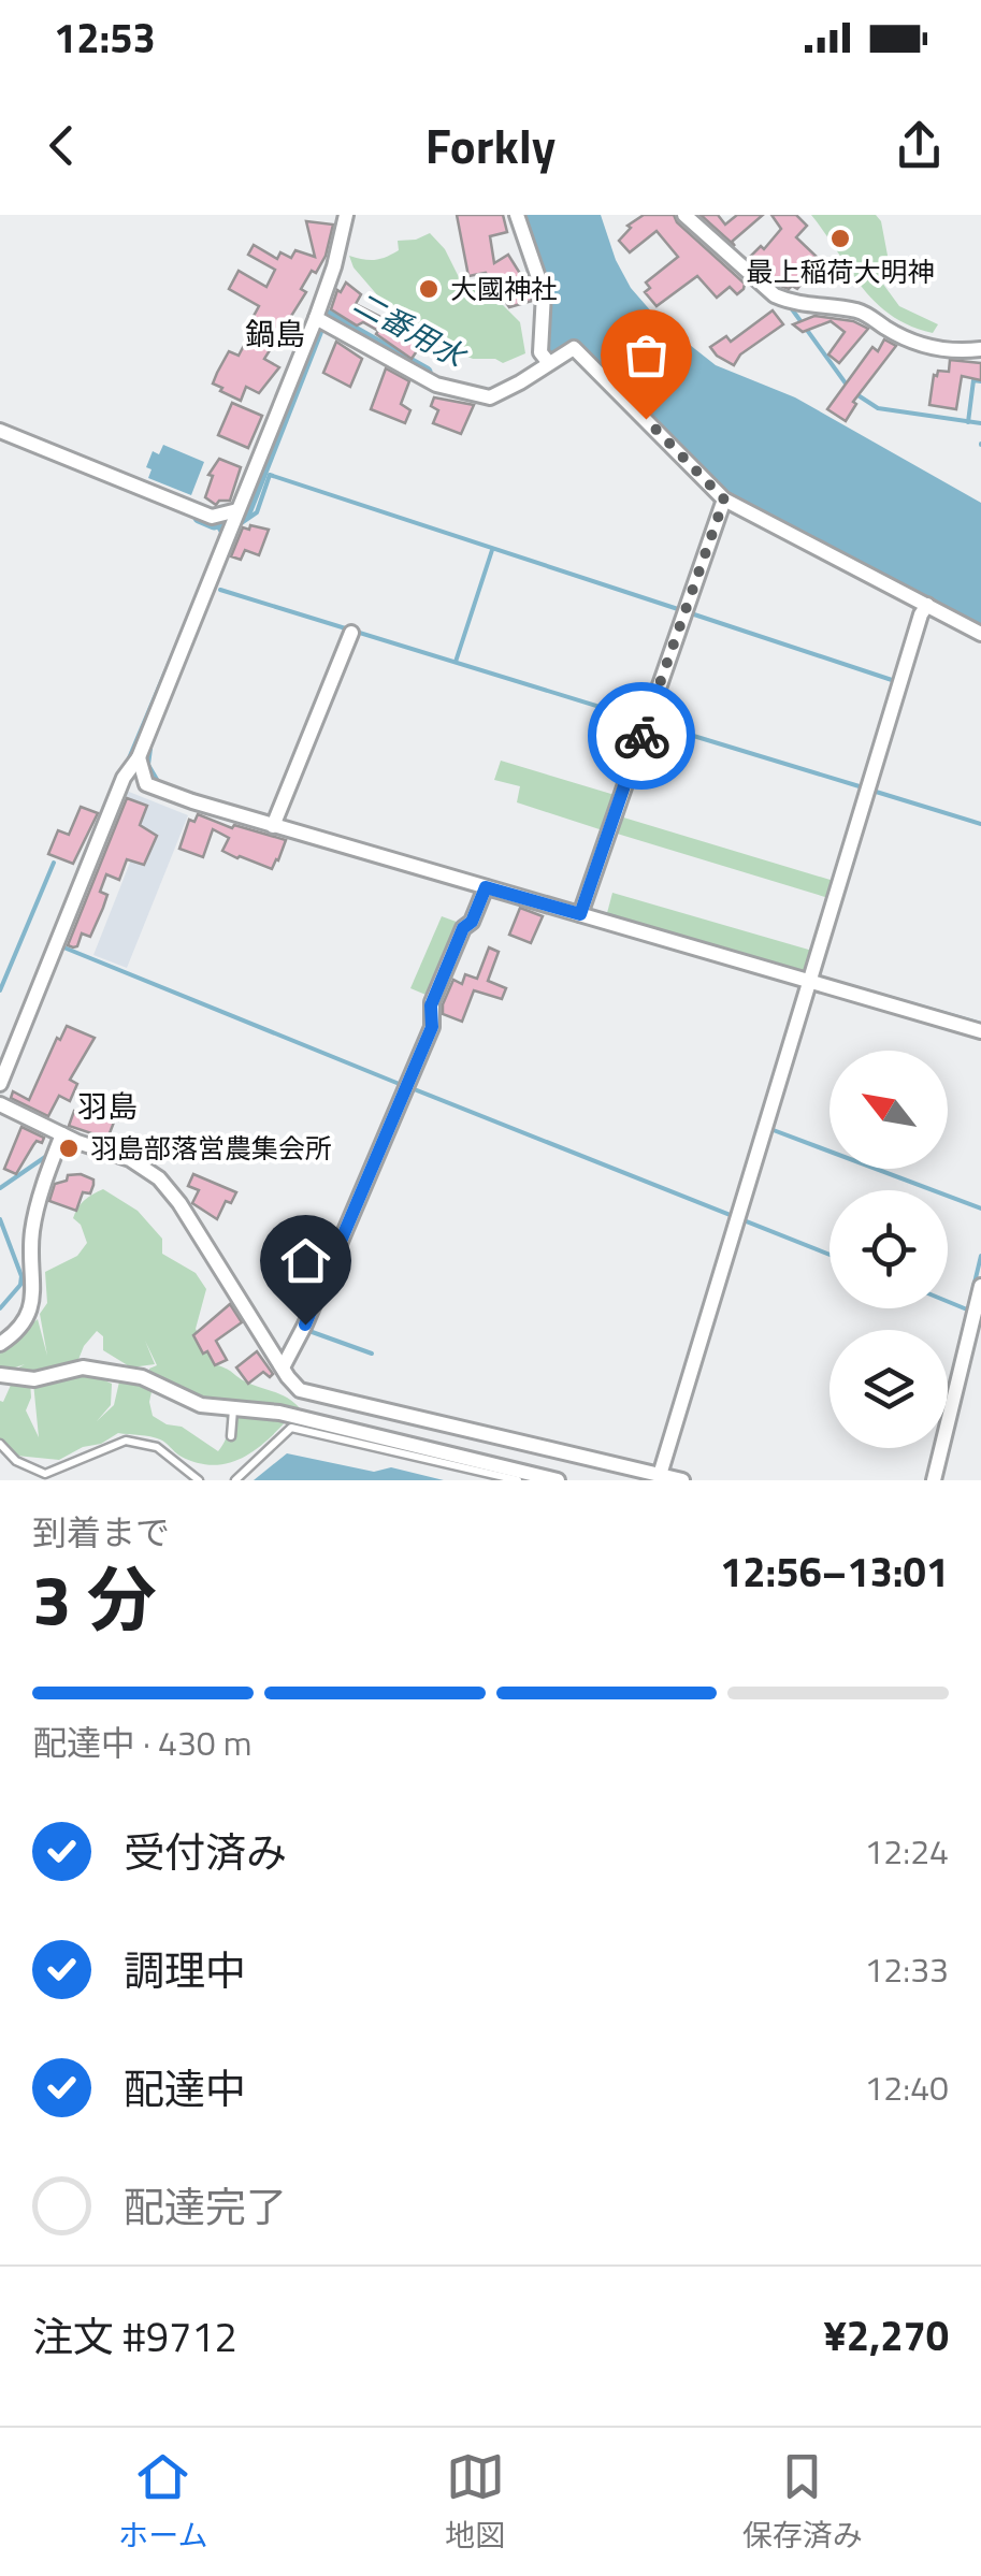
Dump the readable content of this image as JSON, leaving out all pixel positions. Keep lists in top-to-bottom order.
{
  "districts": ["鍋島", "羽島"],
  "water": ["二番用水"],
  "places": ["最上稲荷大明神", "大國神社", "羽島部落営農集会所"],
  "north": "top left",
  "page": {
    "status": "12:53",
    "header": "Forkly",
    "heading": ["3 分", "到着まで", "12:56–13:01"],
    "panel": ["注文 #9712", "¥2,270"],
    "bar": "配達中 · 430 m",
    "list": [
      ["受付済み", "12:24"],
      ["調理中", "12:33"],
      ["配達中", "12:40"],
      "配達完了"
    ],
    "tabs": ["ホーム", "地図", "保存済み"]
  }
}
